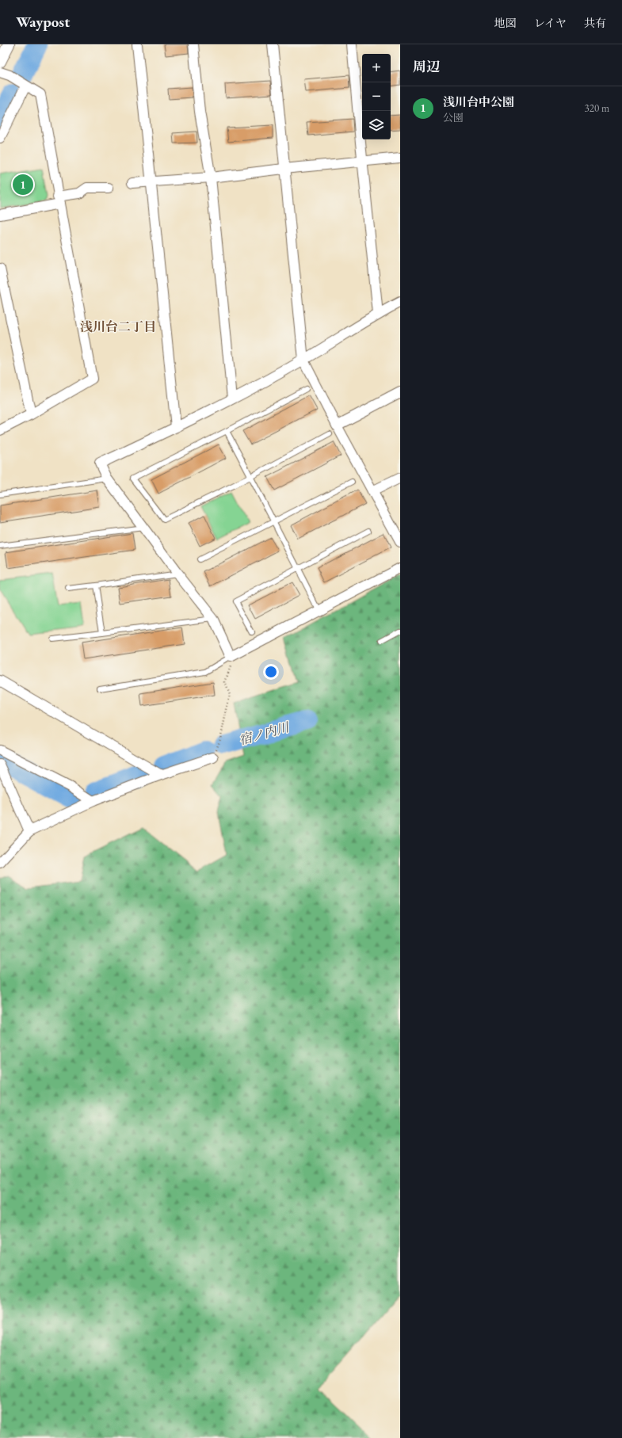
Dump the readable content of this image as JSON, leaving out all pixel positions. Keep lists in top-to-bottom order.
{
  "districts": ["浅川台二丁目"],
  "water": ["宿ノ内川"],
  "page": {
    "header": "Waypost",
    "nav": ["地図", "レイヤ", "共有"],
    "heading": "周辺",
    "map_buttons": ["+", "−"],
    "list": [
      {
        "mark": "1",
        "name": "浅川台中公園",
        "note": "公園",
        "value": "320 m"
      }
    ],
    "pins": "1"
  }
}
